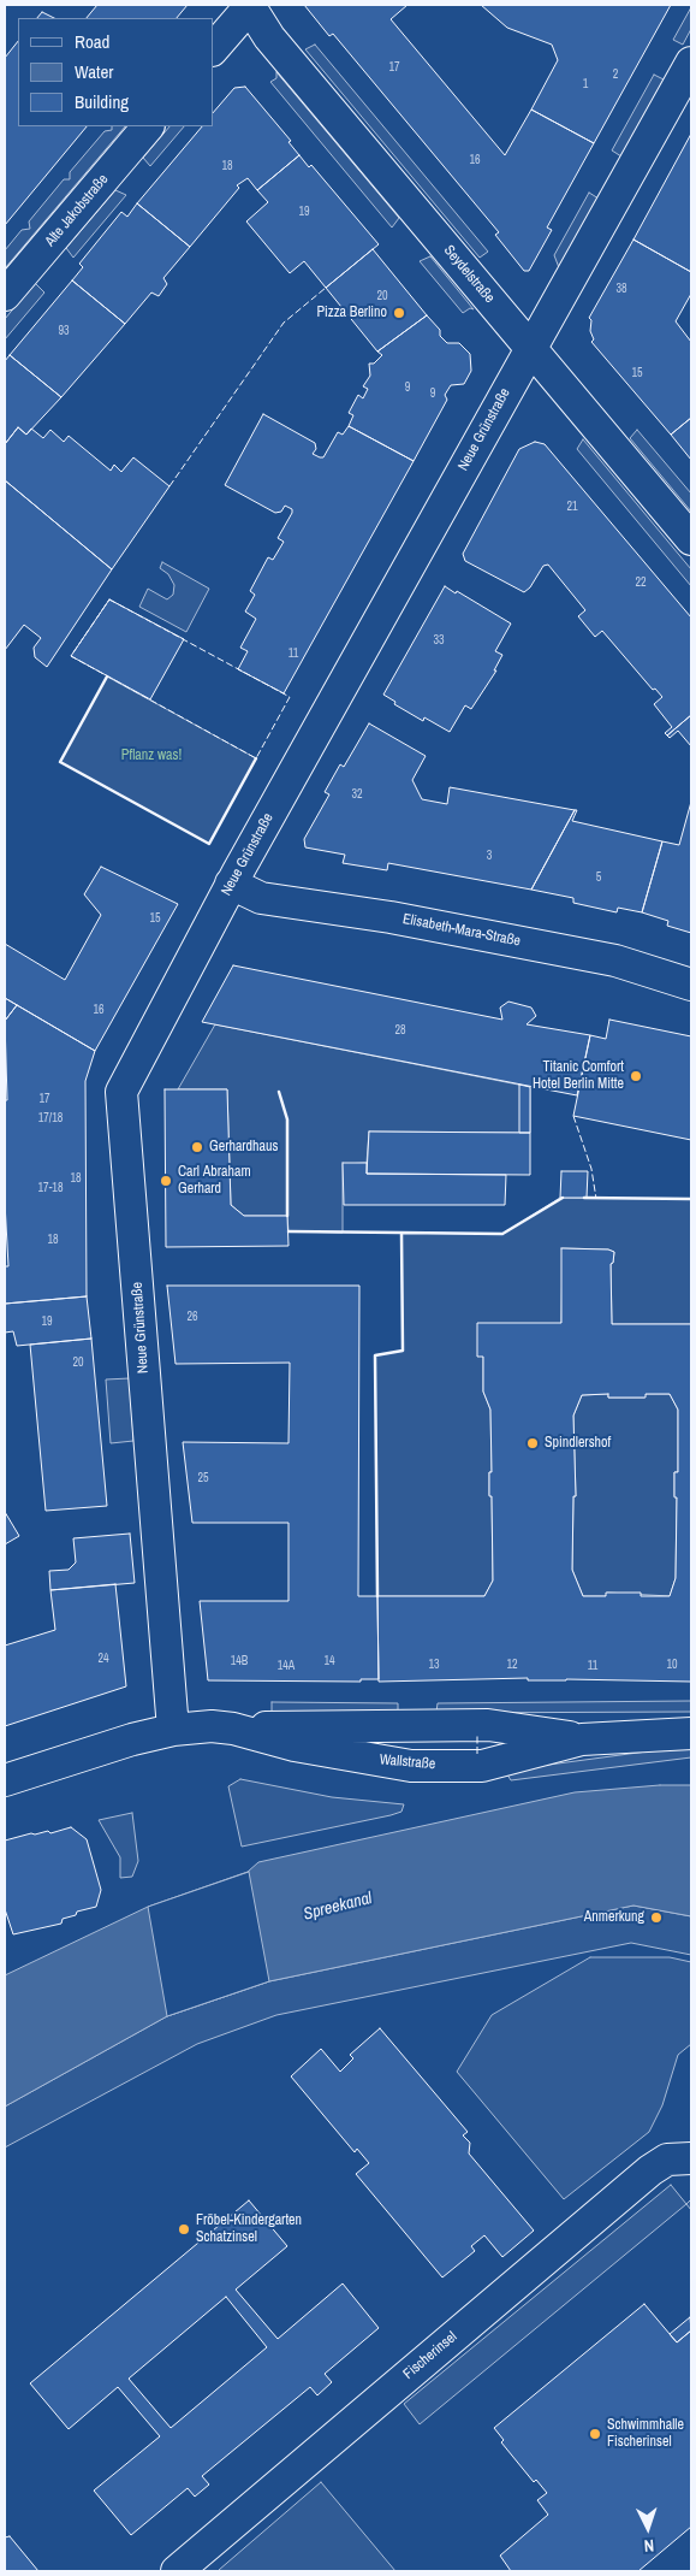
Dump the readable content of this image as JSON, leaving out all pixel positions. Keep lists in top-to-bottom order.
{
  "streets": {
    "street": [
      "Alte Jakobstraße",
      "Seydelstraße",
      "Neue Grünstraße",
      "Elisabeth-Mara-Straße",
      "Wallstraße",
      "Fischerinsel"
    ]
  },
  "crossings": [
    ["Seydelstraße", "Neue Grünstraße"],
    ["Neue Grünstraße", "Elisabeth-Mara-Straße"],
    ["Neue Grünstraße", "Wallstraße"]
  ],
  "water": ["Spreekanal"],
  "parks": ["Pflanz was!"],
  "places": [
    "Pizza Berlino",
    "Titanic Comfort Hotel Berlin Mitte",
    "Gerhardhaus",
    "Carl Abraham Gerhard",
    "Spindlershof",
    "Anmerkung",
    "Fröbel-Kindergarten Schatzinsel",
    "Schwimmhalle Fischerinsel"
  ],
  "house_numbers": [
    "17",
    "2",
    "1",
    "16",
    "18",
    "19",
    "38",
    "20",
    "93",
    "15",
    "9",
    "9",
    "21",
    "22",
    "33",
    "11",
    "32",
    "3",
    "5",
    "15",
    "16",
    "28",
    "17",
    "17/18",
    "18",
    "17-18",
    "18",
    "26",
    "19",
    "20",
    "25",
    "24",
    "14B",
    "14",
    "13",
    "12",
    "10",
    "14A",
    "11"
  ],
  "legend": ["Road", "Water", "Building"],
  "north": "bottom"
}
